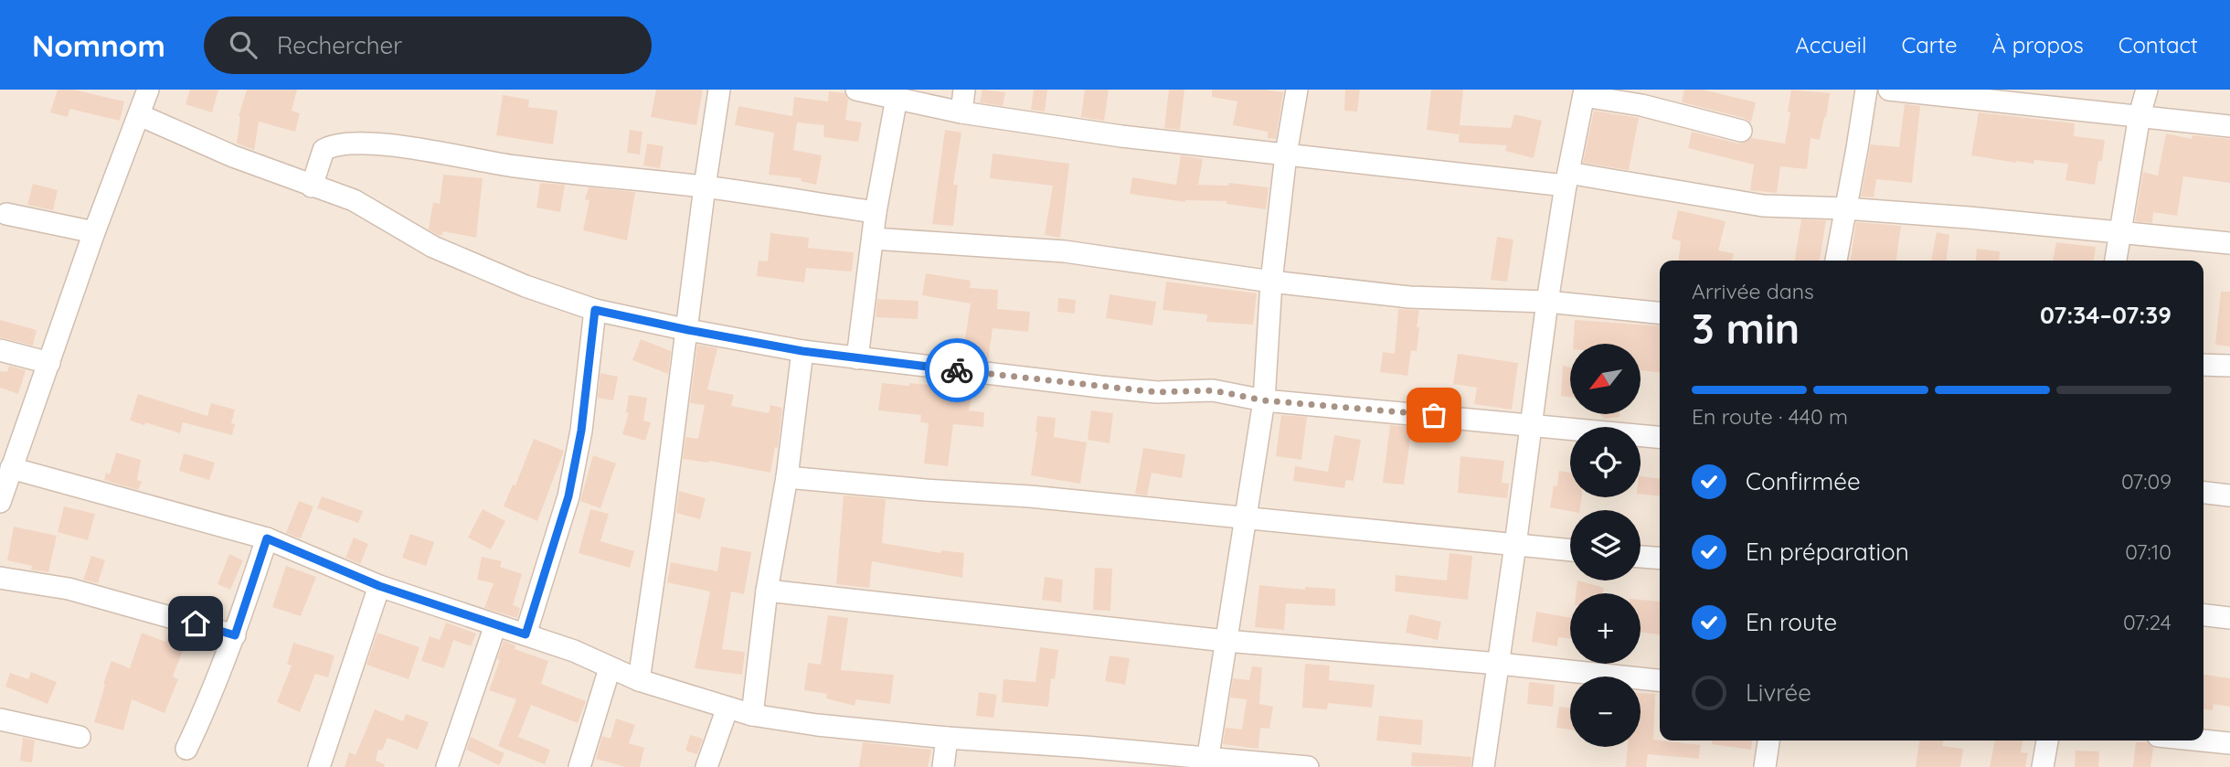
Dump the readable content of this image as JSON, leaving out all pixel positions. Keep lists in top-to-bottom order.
{
  "north": "bottom left",
  "page": {
    "header": "Nomnom",
    "search": "Rechercher",
    "nav": [
      "Accueil",
      "Carte",
      "À propos",
      "Contact"
    ],
    "heading": ["3 min", "Arrivée dans", "07:34–07:39"],
    "map_buttons": ["+", "−"],
    "bar": "En route · 440 m",
    "list": [
      ["Confirmée", "07:09"],
      ["En préparation", "07:10"],
      ["En route", "07:24"],
      "Livrée"
    ]
  }
}
